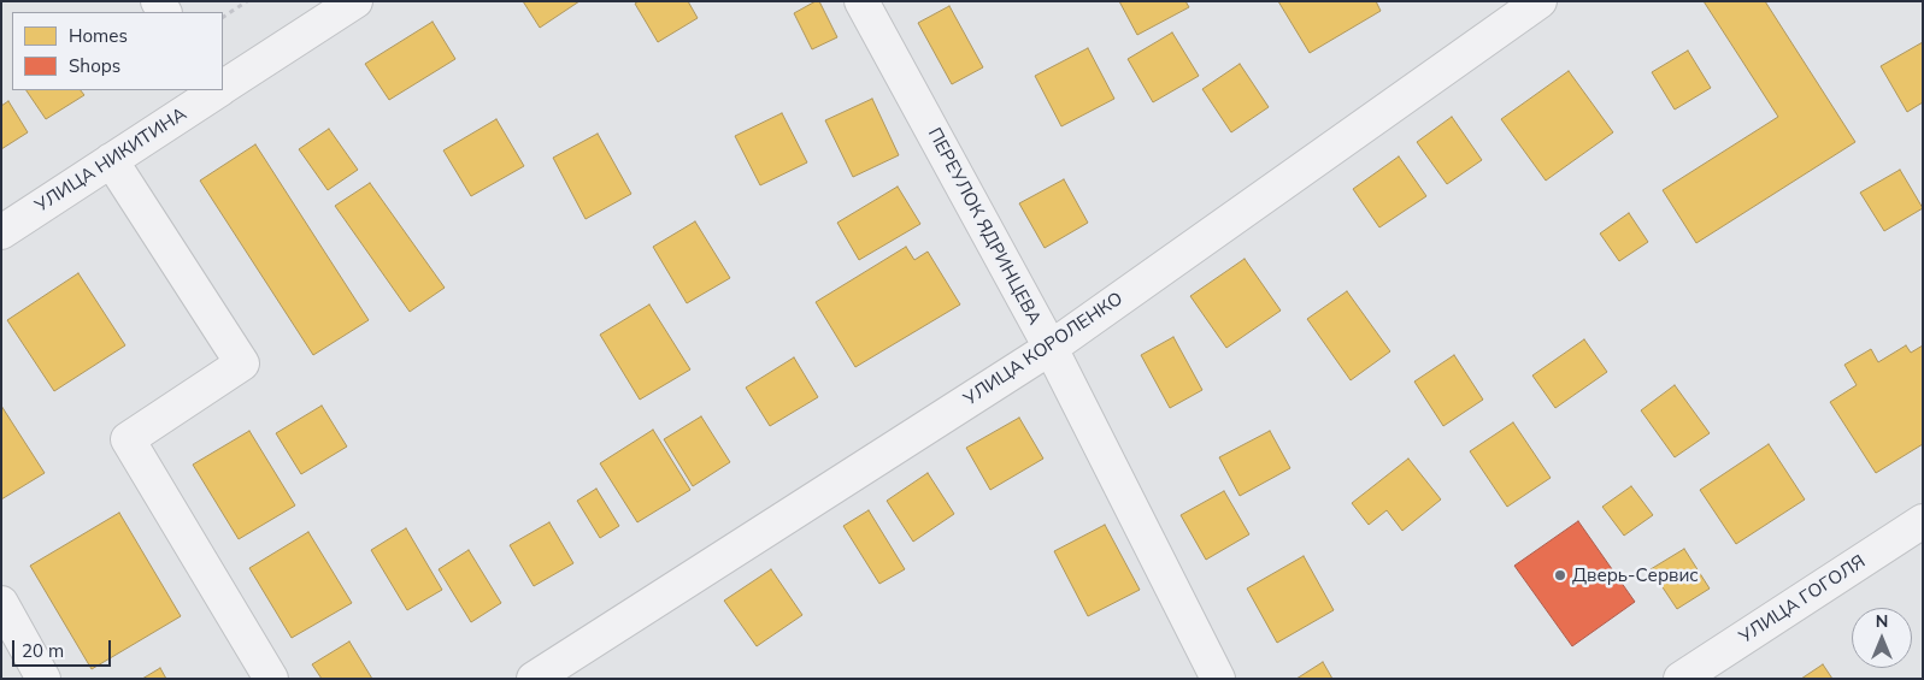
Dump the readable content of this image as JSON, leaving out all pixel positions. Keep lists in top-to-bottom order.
{
  "streets": {
    "street": [
      "УЛИЦА НИКИТИНА",
      "ПЕРЕУЛОК ЯДРИНЦЕВА",
      "УЛИЦА КОРОЛЕНКО",
      "УЛИЦА ГОГОЛЯ"
    ]
  },
  "crossings": [
    ["ПЕРЕУЛОК ЯДРИНЦЕВА", "УЛИЦА КОРОЛЕНКО"]
  ],
  "places": ["Дверь-Сервис"],
  "legend": ["Homes", "Shops"],
  "scale_bar": "20 m",
  "north": "top"
}
